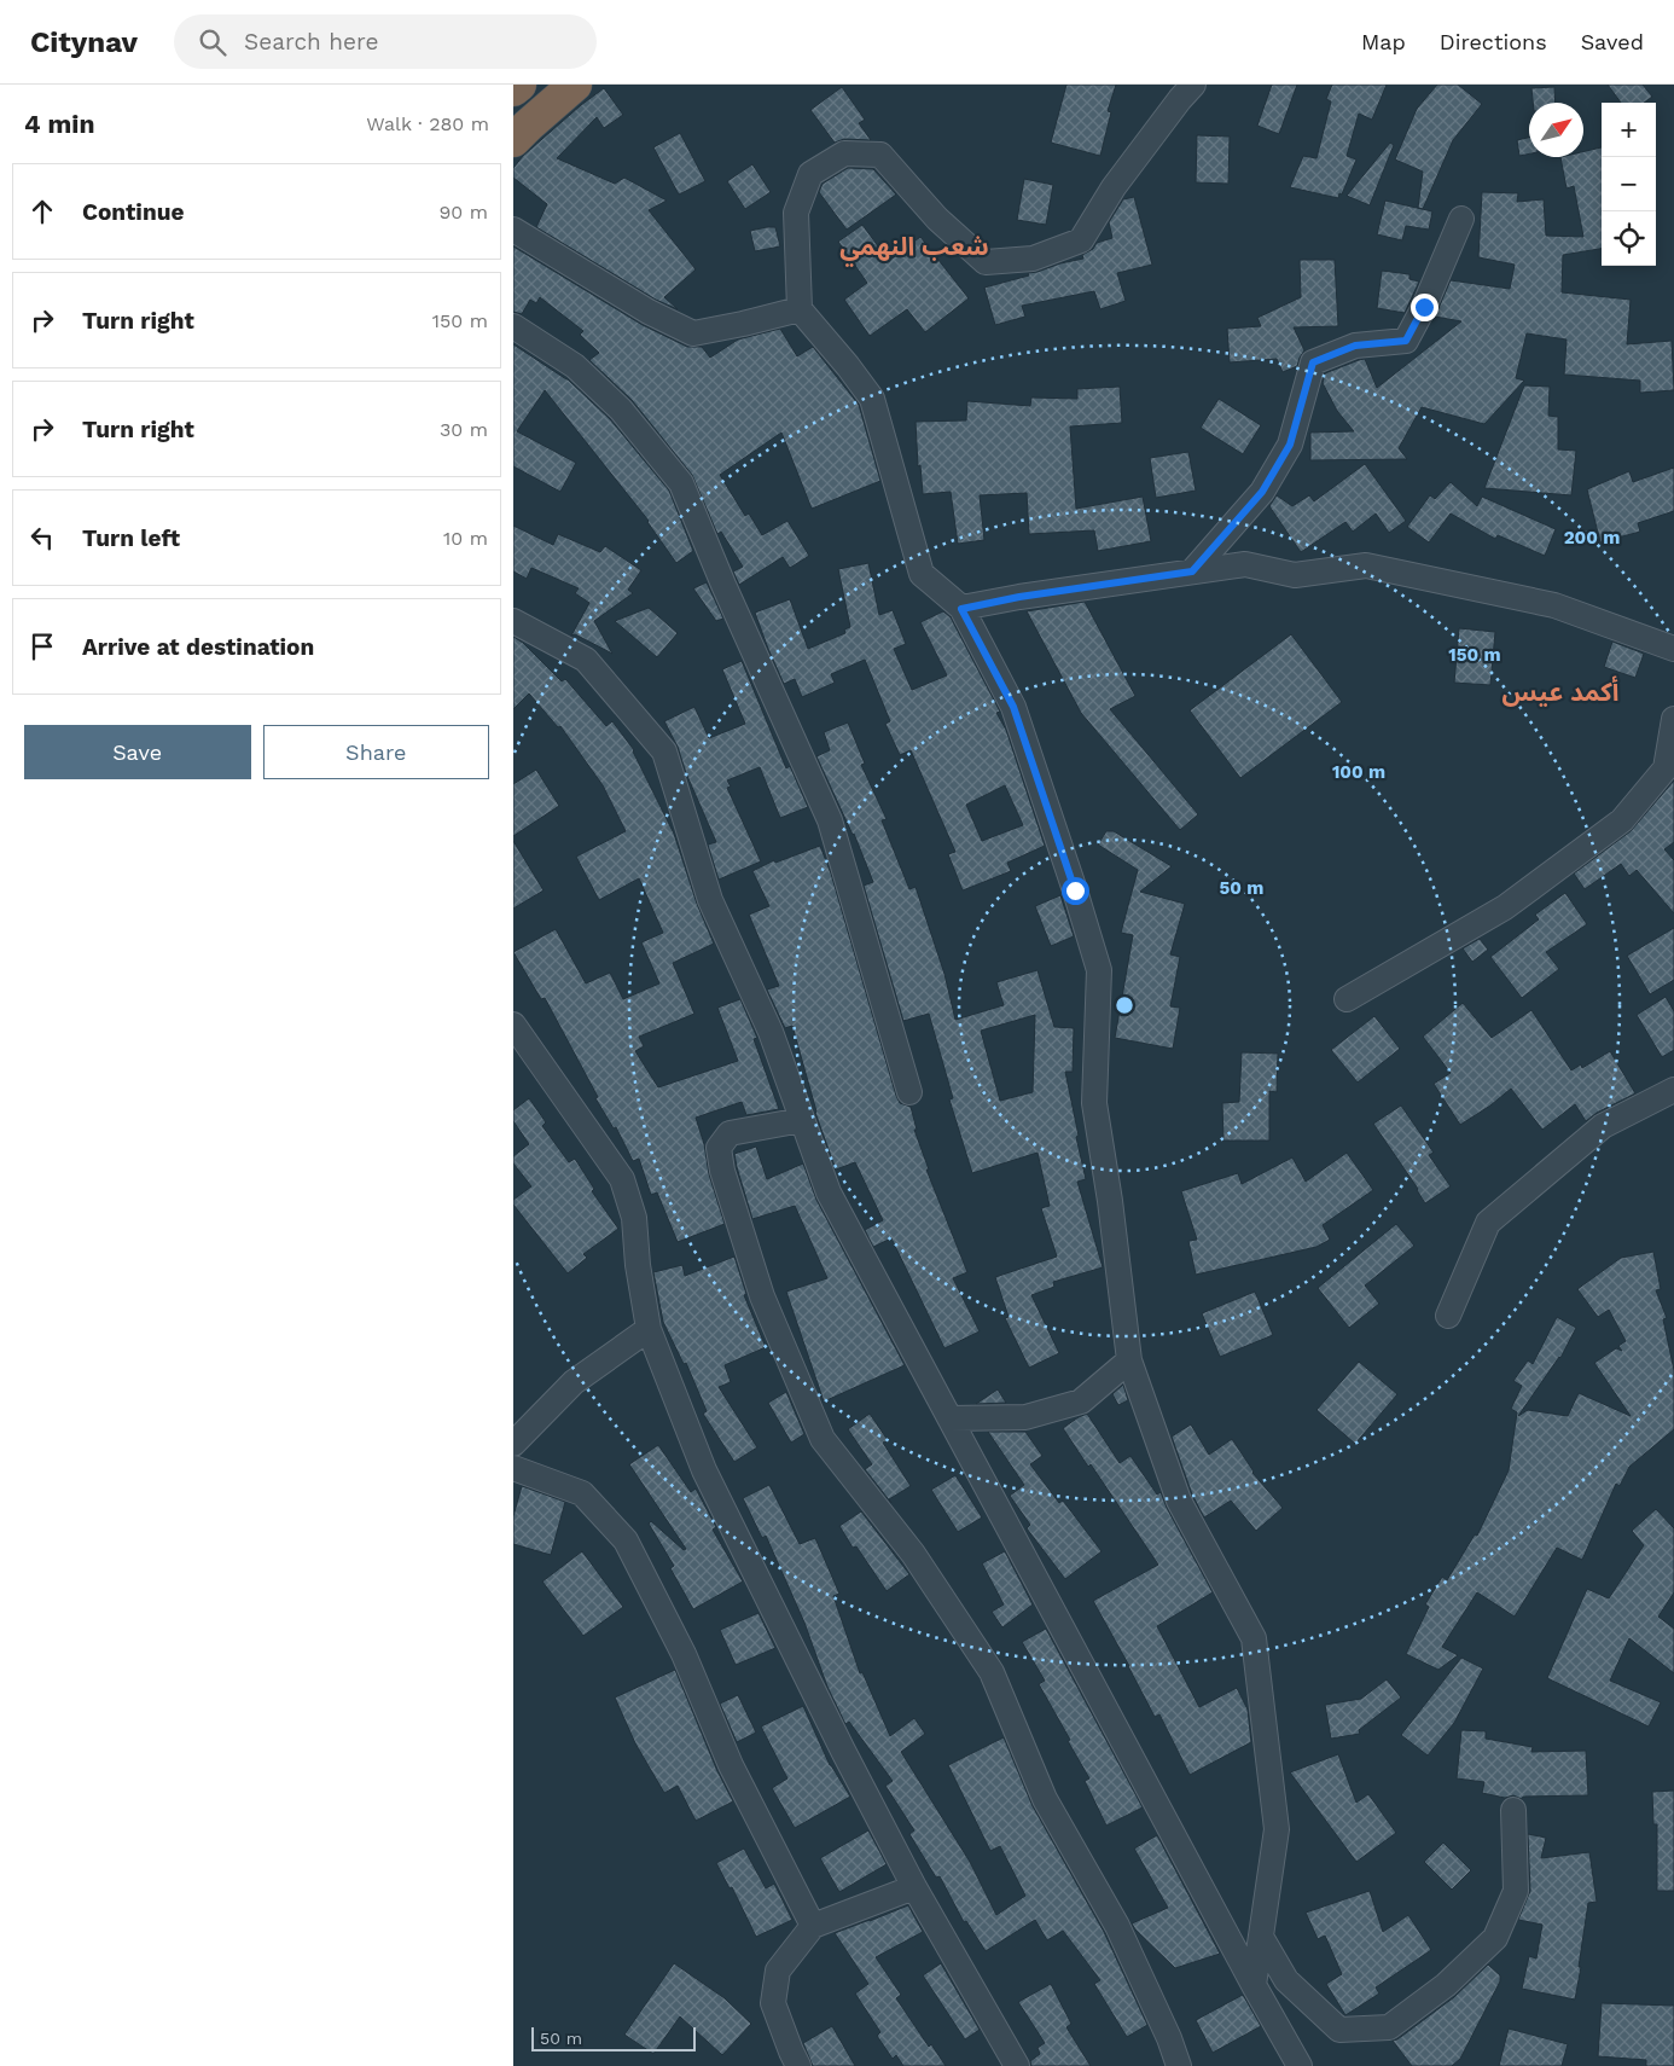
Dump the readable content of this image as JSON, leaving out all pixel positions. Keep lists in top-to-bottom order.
{
  "districts": ["شعب النهمي", "أكمد عيس"],
  "scale_bar": "50 m",
  "north": "top right",
  "page": {
    "header": "Citynav",
    "search": "Search here",
    "nav": ["Map", "Directions", "Saved"],
    "heading": ["4 min", "Walk · 280 m"],
    "map_buttons": ["+", "−"],
    "list": [
      ["Continue", "90 m"],
      ["Turn right", "150 m"],
      ["Turn right", "30 m"],
      ["Turn left", "10 m"],
      "Arrive at destination"
    ],
    "buttons": ["Save", "Share"],
    "scale": "50 m"
  },
  "rings": [
    "200 m",
    "150 m",
    "100 m",
    "50 m"
  ]
}
